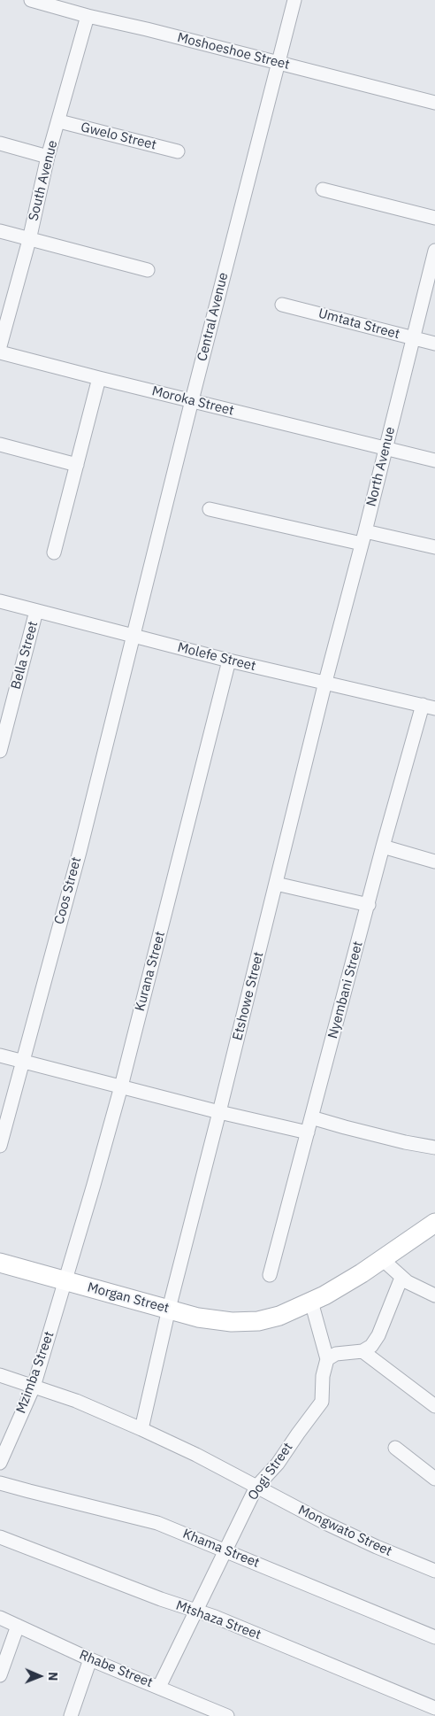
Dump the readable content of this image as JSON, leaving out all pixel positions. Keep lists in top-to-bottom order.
{
  "streets": {
    "street": [
      "Moshoeshoe Street",
      "Gwelo Street",
      "South Avenue",
      "Central Avenue",
      "Umtata Street",
      "Moroka Street",
      "North Avenue",
      "Bella Street",
      "Molefe Street",
      "Coos Street",
      "Kurana Street",
      "Nyembani Street",
      "Etshowe Street",
      "Morgan Street",
      "Mzimba Street",
      "Oogi Street",
      "Mongwato Street",
      "Khama Street",
      "Mtshaza Street",
      "Rhabe Street"
    ]
  },
  "crossings": [
    ["Moshoeshoe Street", "South Avenue"],
    ["Moshoeshoe Street", "Central Avenue"],
    ["Gwelo Street", "South Avenue"],
    ["Central Avenue", "Moroka Street"],
    ["Central Avenue", "Molefe Street"],
    ["Central Avenue", "Coos Street"],
    ["Umtata Street", "North Avenue"],
    ["Moroka Street", "North Avenue"],
    ["North Avenue", "Molefe Street"],
    ["North Avenue", "Etshowe Street"],
    ["Bella Street", "Molefe Street"],
    ["Molefe Street", "Coos Street"],
    ["Molefe Street", "Kurana Street"],
    ["Molefe Street", "Nyembani Street"],
    ["Molefe Street", "Etshowe Street"],
    ["Kurana Street", "Morgan Street"],
    ["Kurana Street", "Mzimba Street"],
    ["Etshowe Street", "Morgan Street"],
    ["Etshowe Street", "Mongwato Street"],
    ["Morgan Street", "Mzimba Street"],
    ["Morgan Street", "Oogi Street"],
    ["Mzimba Street", "Mongwato Street"],
    ["Oogi Street", "Mongwato Street"],
    ["Oogi Street", "Khama Street"],
    ["Oogi Street", "Mtshaza Street"],
    ["Oogi Street", "Rhabe Street"]
  ],
  "north": "right"
}
